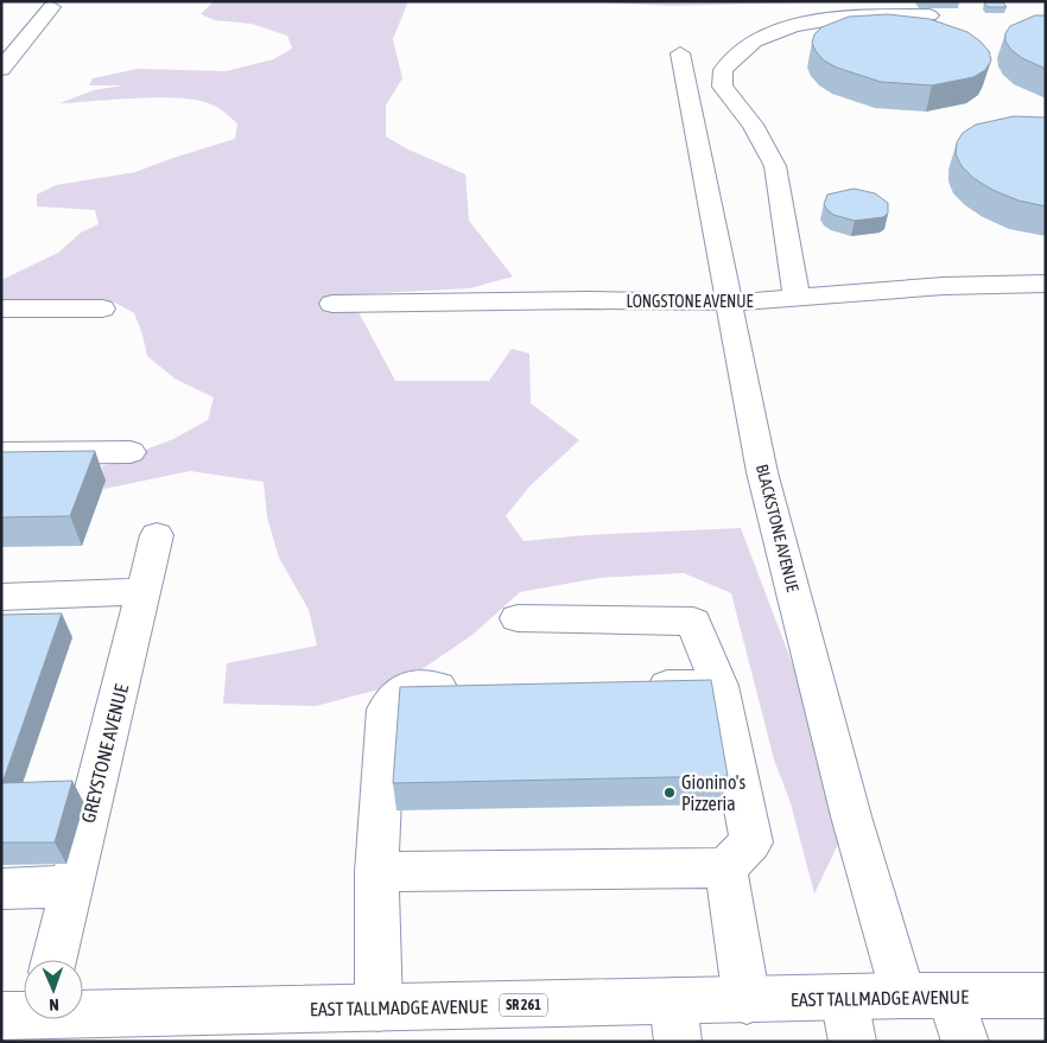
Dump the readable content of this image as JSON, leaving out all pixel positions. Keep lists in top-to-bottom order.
{
  "streets": {
    "street": [
      "LONGSTONE AVENUE",
      "BLACKSTONE AVENUE",
      "GREYSTONE AVENUE",
      "EAST TALLMADGE AVENUE",
      "SR 261"
    ]
  },
  "crossings": [
    ["LONGSTONE AVENUE", "BLACKSTONE AVENUE"],
    ["BLACKSTONE AVENUE", "EAST TALLMADGE AVENUE"]
  ],
  "places": ["Gionino's Pizzeria"],
  "north": "bottom"
}
